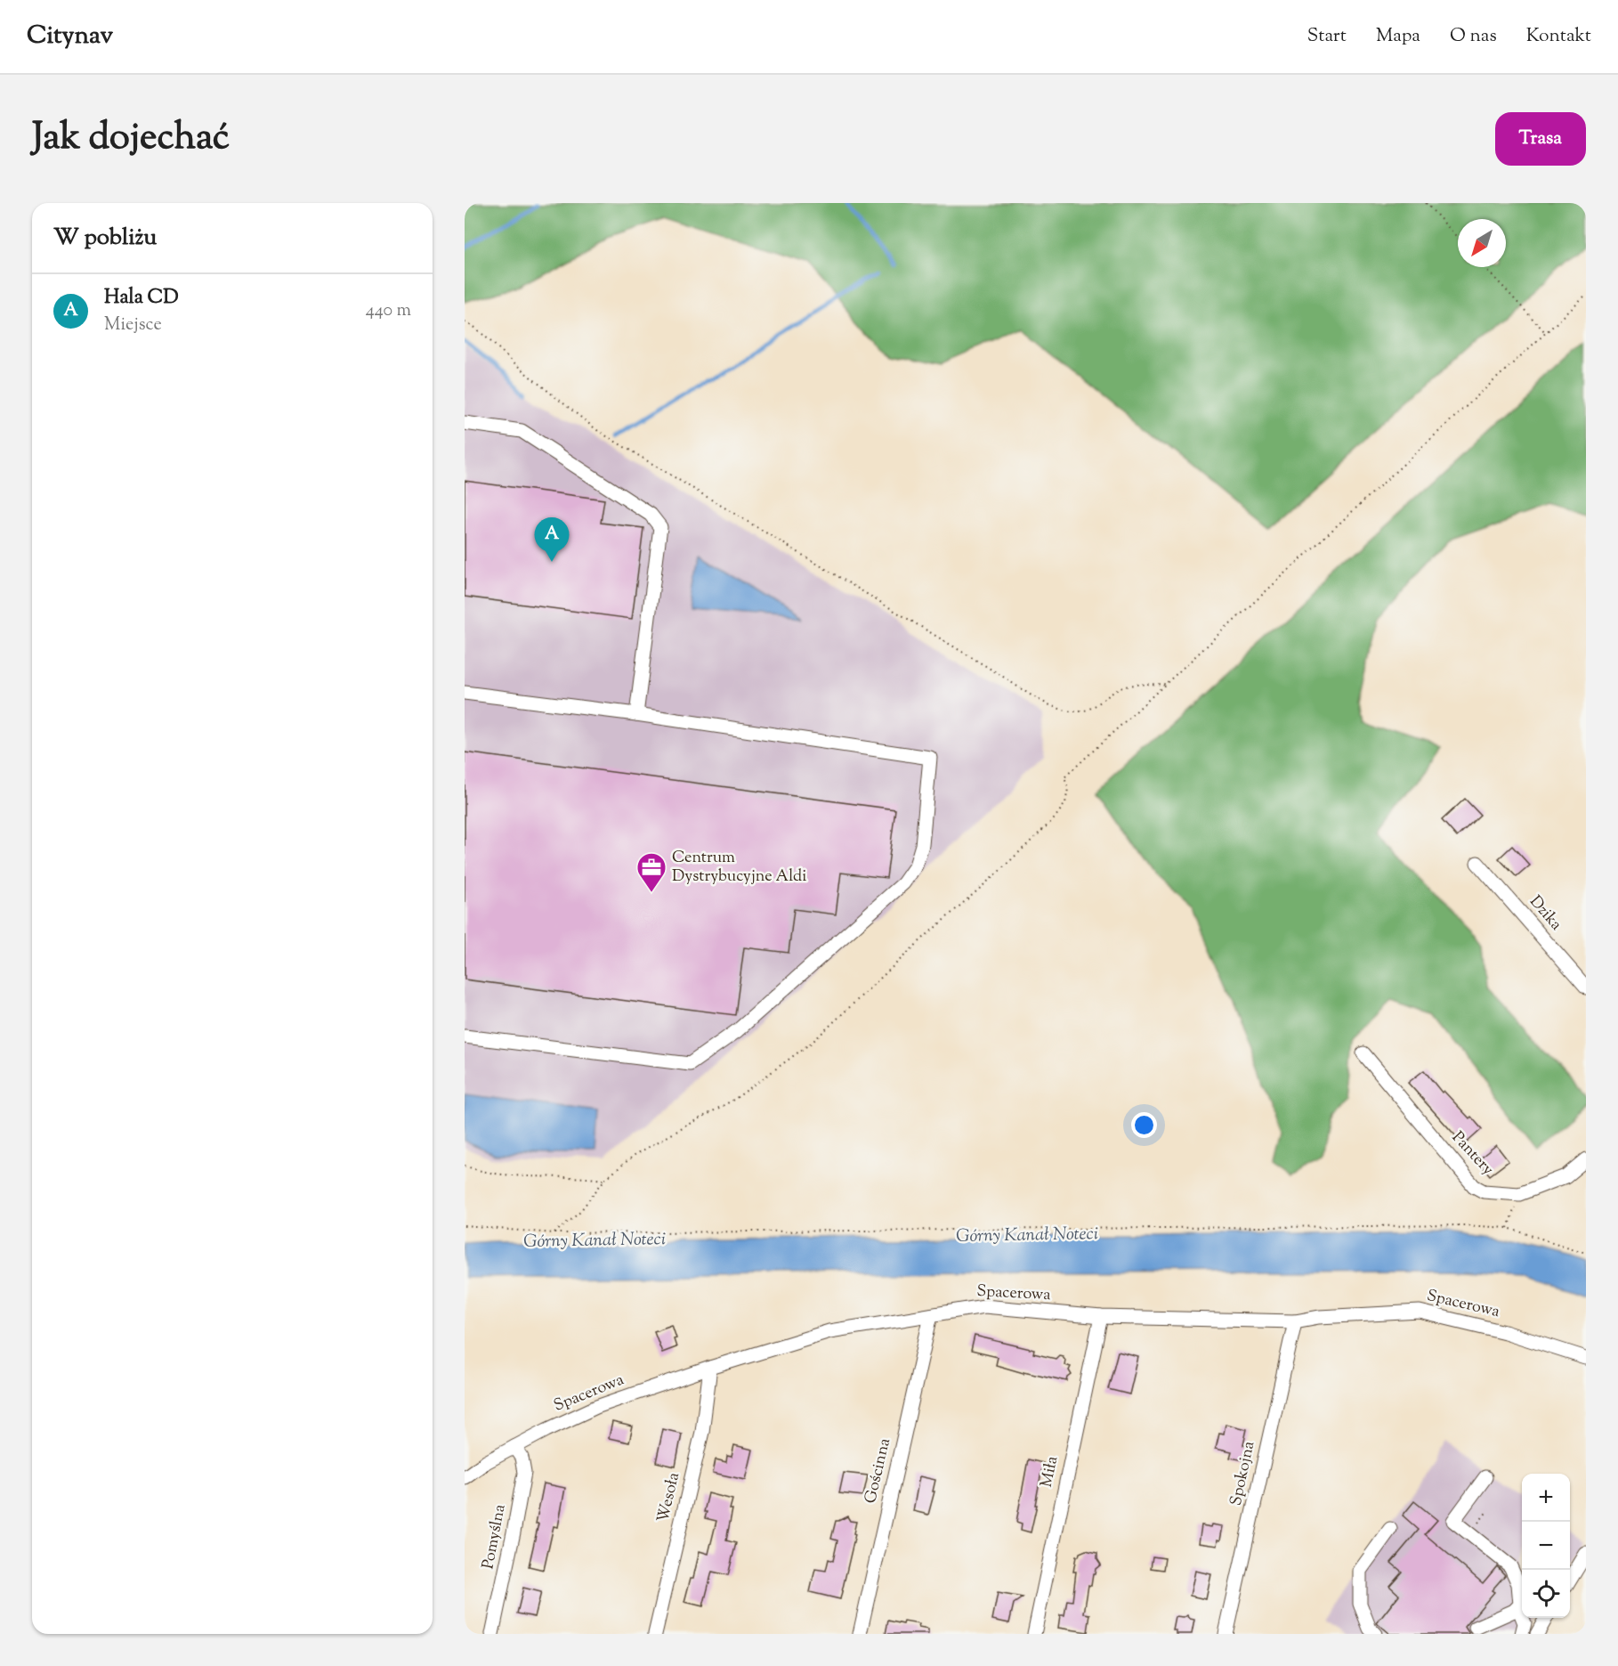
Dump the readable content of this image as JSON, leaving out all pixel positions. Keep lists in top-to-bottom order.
{
  "streets": {
    "street": [
      "Dzika",
      "Pantery",
      "Spacerowa",
      "Gościnna",
      "Miła",
      "Spokojna",
      "Wesoła",
      "Pomyślna"
    ]
  },
  "crossings": [
    ["Spacerowa", "Gościnna"],
    ["Spacerowa", "Miła"],
    ["Spacerowa", "Spokojna"],
    ["Spacerowa", "Wesoła"],
    ["Spacerowa", "Pomyślna"]
  ],
  "water": ["Górny Kanał Noteci"],
  "places": {
    "office": ["Centrum Dystrybucyjne Aldi"]
  },
  "north": "bottom left",
  "page": {
    "header": "Citynav",
    "nav": [
      "Start",
      "Mapa",
      "O nas",
      "Kontakt"
    ],
    "title": "Jak dojechać",
    "buttons": "Trasa",
    "heading": "W pobliżu",
    "list": [
      {
        "mark": "A",
        "name": "Hala CD",
        "note": "Miejsce",
        "value": "440 m"
      }
    ],
    "pins": "A",
    "map_buttons": ["+", "−"]
  }
}
